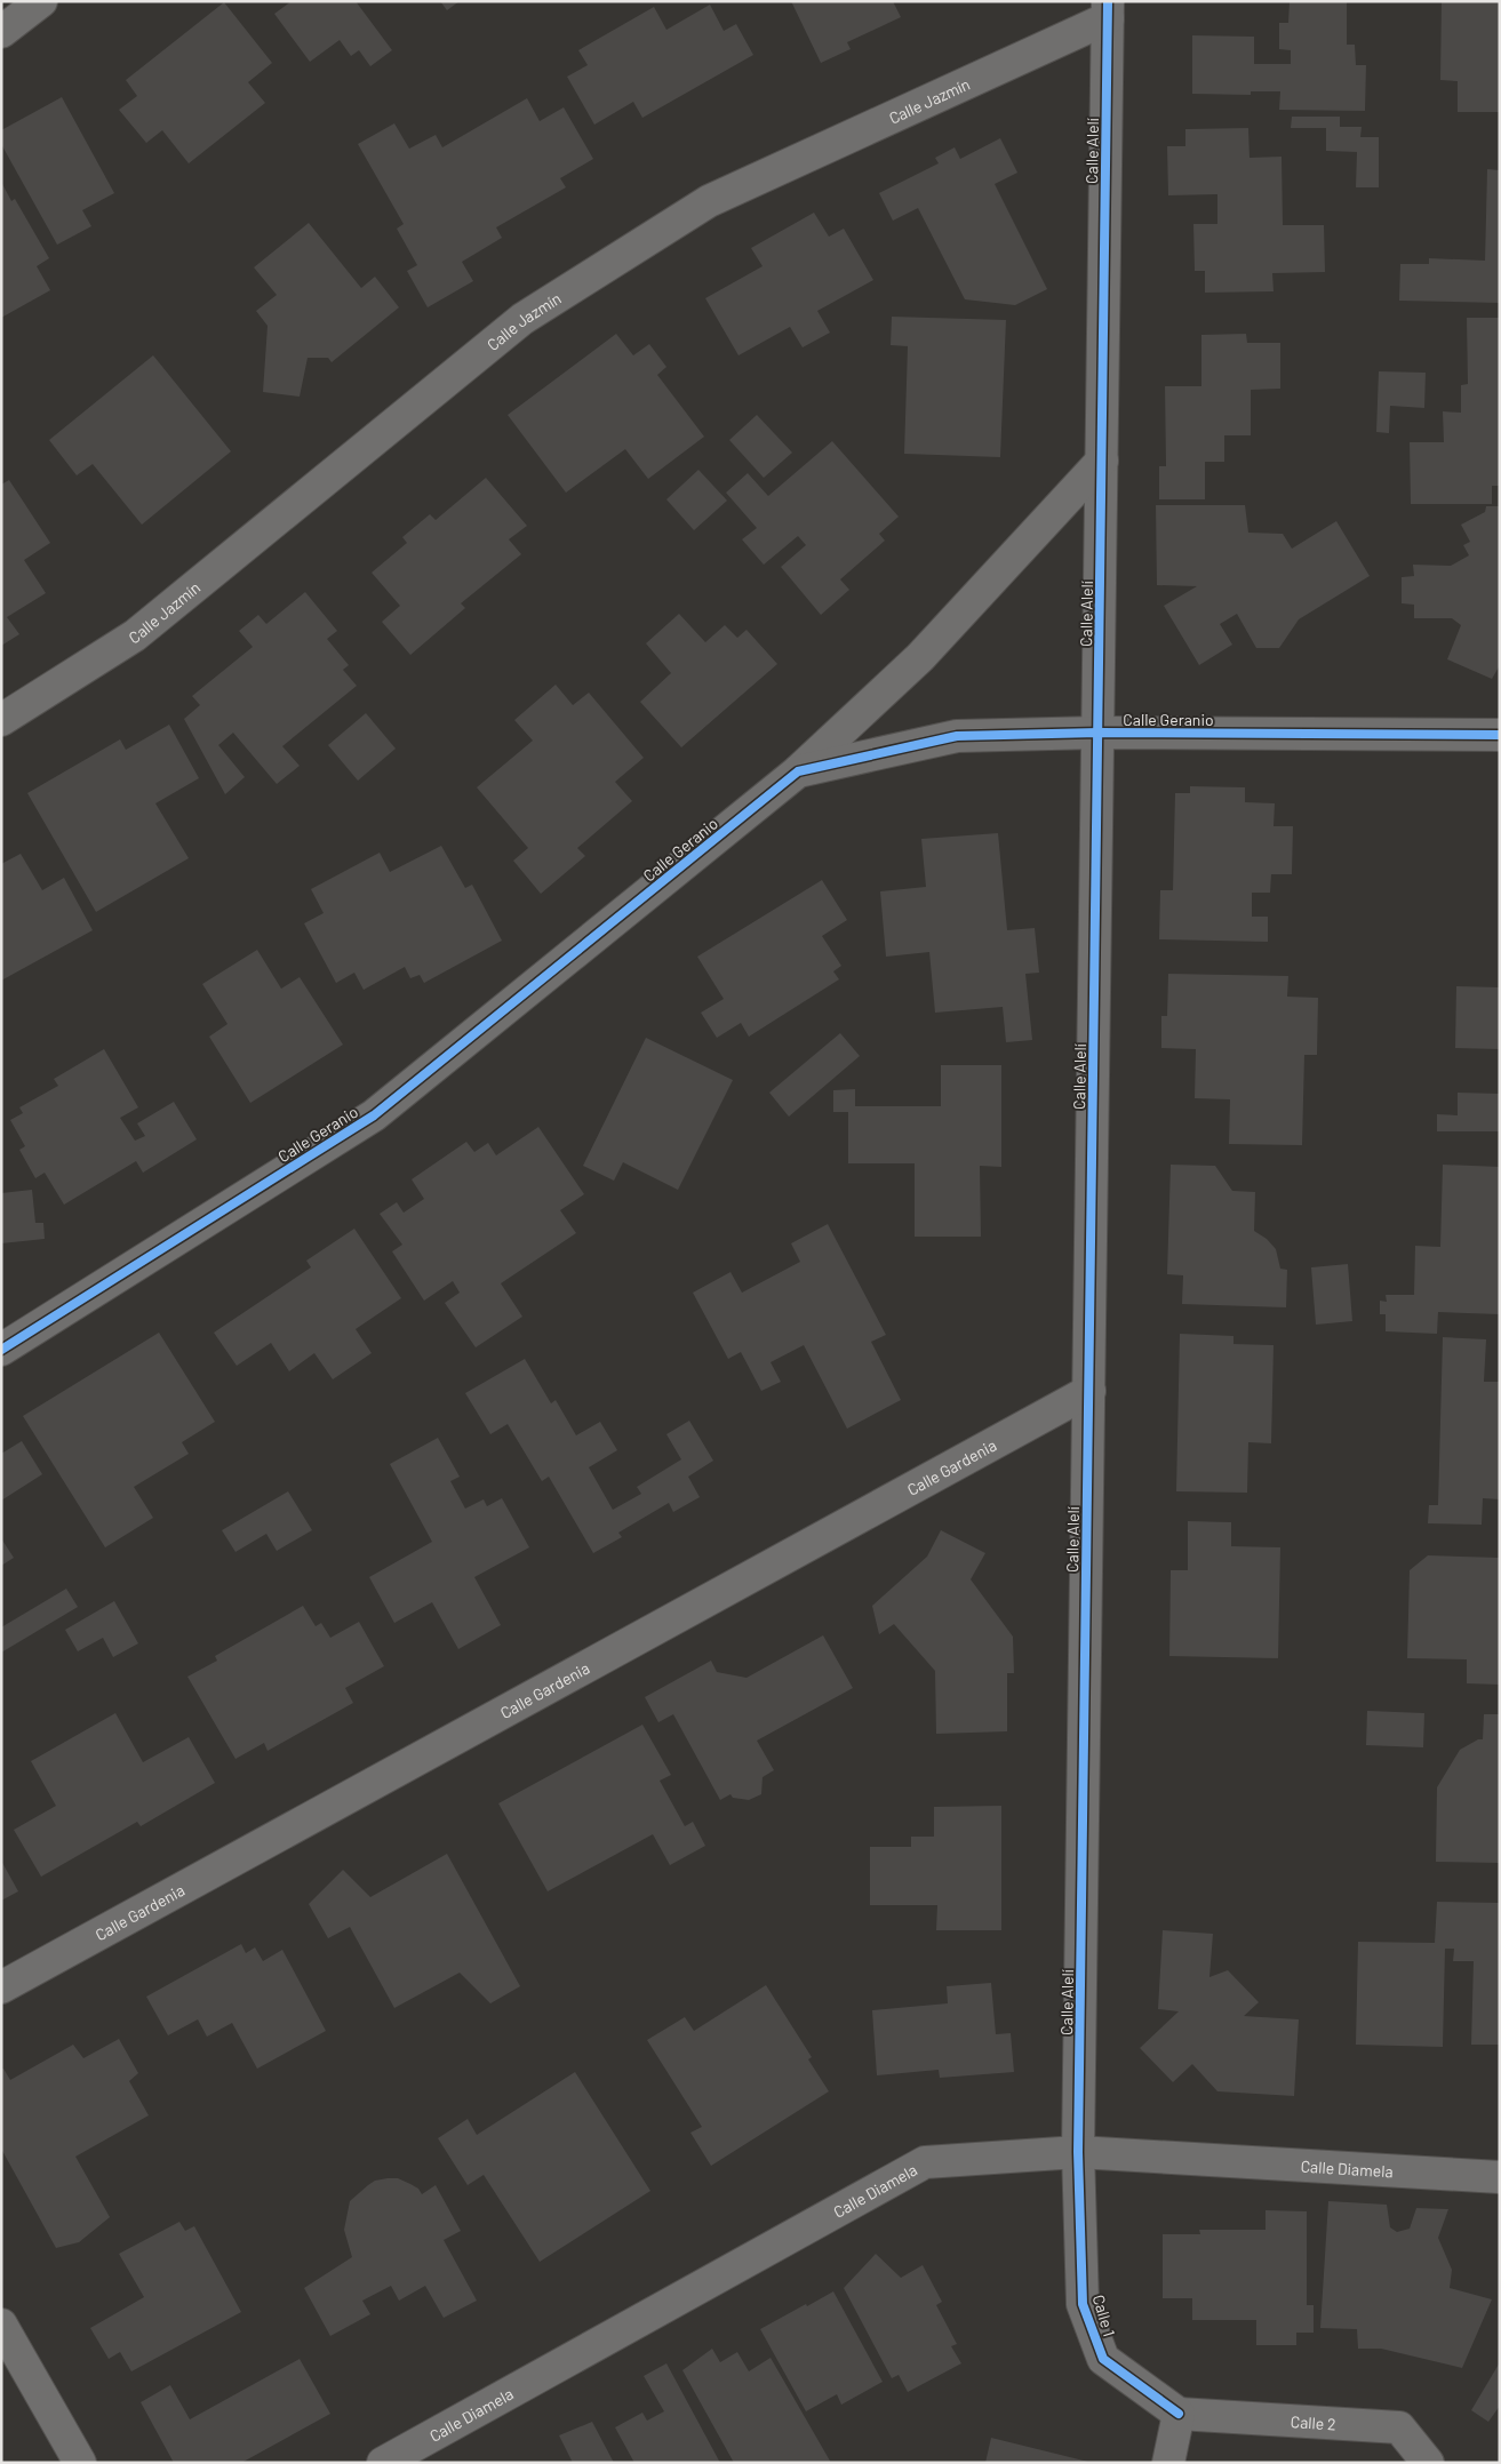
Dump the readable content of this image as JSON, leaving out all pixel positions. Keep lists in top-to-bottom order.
{
  "streets": {
    "street": [
      "Calle Jazmín",
      "Calle Alelí",
      "Calle Geranio",
      "Calle Gardenia",
      "Calle Diamela",
      "Calle 1",
      "Calle 2"
    ]
  },
  "crossings": [
    ["Calle Jazmín", "Calle Alelí"],
    ["Calle Alelí", "Calle Geranio"],
    ["Calle Alelí", "Calle Gardenia"],
    ["Calle Alelí", "Calle Diamela"],
    ["Calle Alelí", "Calle 1"],
    ["Calle Diamela", "Calle 1"],
    ["Calle 1", "Calle 2"]
  ]
}
